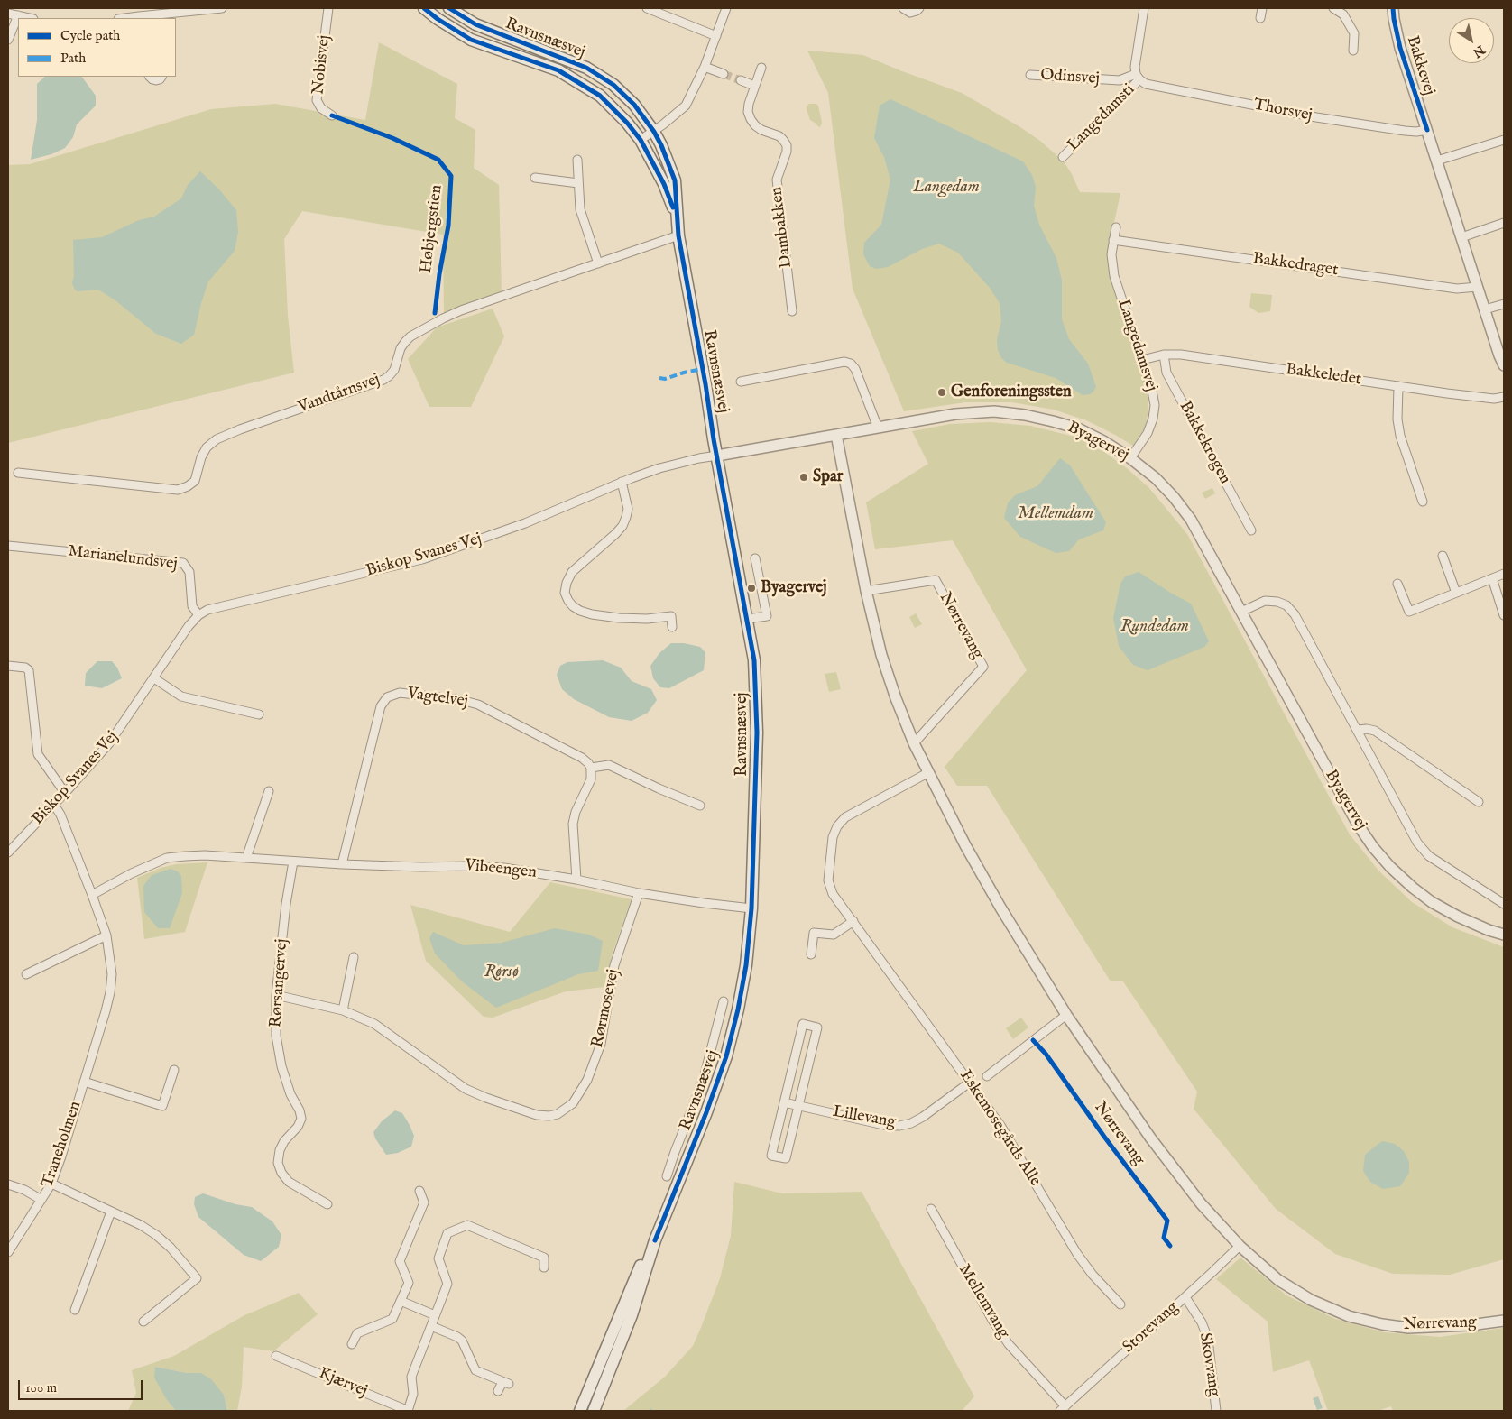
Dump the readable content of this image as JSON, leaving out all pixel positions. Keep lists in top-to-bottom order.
{
  "streets": {
    "main road": ["Ravnsnæsvej"],
    "street": [
      "Nobisvej",
      "Bakkevej",
      "Odinsvej",
      "Thorsvej",
      "Langedamsti",
      "Dambakken",
      "Bakkedraget",
      "Langedamsvej",
      "Bakkeledet",
      "Vandtårnsvej",
      "Byagervej",
      "Bakkekrogen",
      "Biskop Svanes Vej",
      "Marianelundsvej",
      "Nørrevang",
      "Vagtelvej",
      "Vibeengen",
      "Rørsangervej",
      "Rørmosevej",
      "Lillevang",
      "Eskemosegårds Alle",
      "Traneholmen",
      "Mellemvang",
      "Storevang",
      "Skovvang",
      "Kjærvej"
    ],
    "cycle path": ["Høbjergstien"]
  },
  "crossings": [
    ["Ravnsnæsvej", "Vandtårnsvej"],
    ["Ravnsnæsvej", "Byagervej"],
    ["Ravnsnæsvej", "Biskop Svanes Vej"],
    ["Ravnsnæsvej", "Vibeengen"],
    ["Bakkevej", "Thorsvej"],
    ["Bakkevej", "Bakkedraget"],
    ["Odinsvej", "Thorsvej"],
    ["Odinsvej", "Langedamsti"],
    ["Thorsvej", "Langedamsti"],
    ["Bakkedraget", "Langedamsvej"],
    ["Langedamsvej", "Bakkeledet"],
    ["Langedamsvej", "Byagervej"],
    ["Bakkeledet", "Bakkekrogen"],
    ["Byagervej", "Biskop Svanes Vej"],
    ["Byagervej", "Nørrevang"],
    ["Biskop Svanes Vej", "Marianelundsvej"],
    ["Biskop Svanes Vej", "Traneholmen"],
    ["Nørrevang", "Eskemosegårds Alle"],
    ["Nørrevang", "Storevang"],
    ["Vagtelvej", "Vibeengen"],
    ["Vibeengen", "Rørsangervej"],
    ["Vibeengen", "Rørmosevej"],
    ["Vibeengen", "Traneholmen"],
    ["Rørsangervej", "Rørmosevej"],
    ["Lillevang", "Eskemosegårds Alle"],
    ["Mellemvang", "Storevang"],
    ["Storevang", "Skovvang"]
  ],
  "water": [
    "Langedam",
    "Mellemdam",
    "Rundedam",
    "Rørsø"
  ],
  "places": ["Genforeningssten", "Spar", "Byagervej"],
  "legend": ["Cycle path", "Path"],
  "scale_bar": "100 m",
  "north": "bottom right"
}
